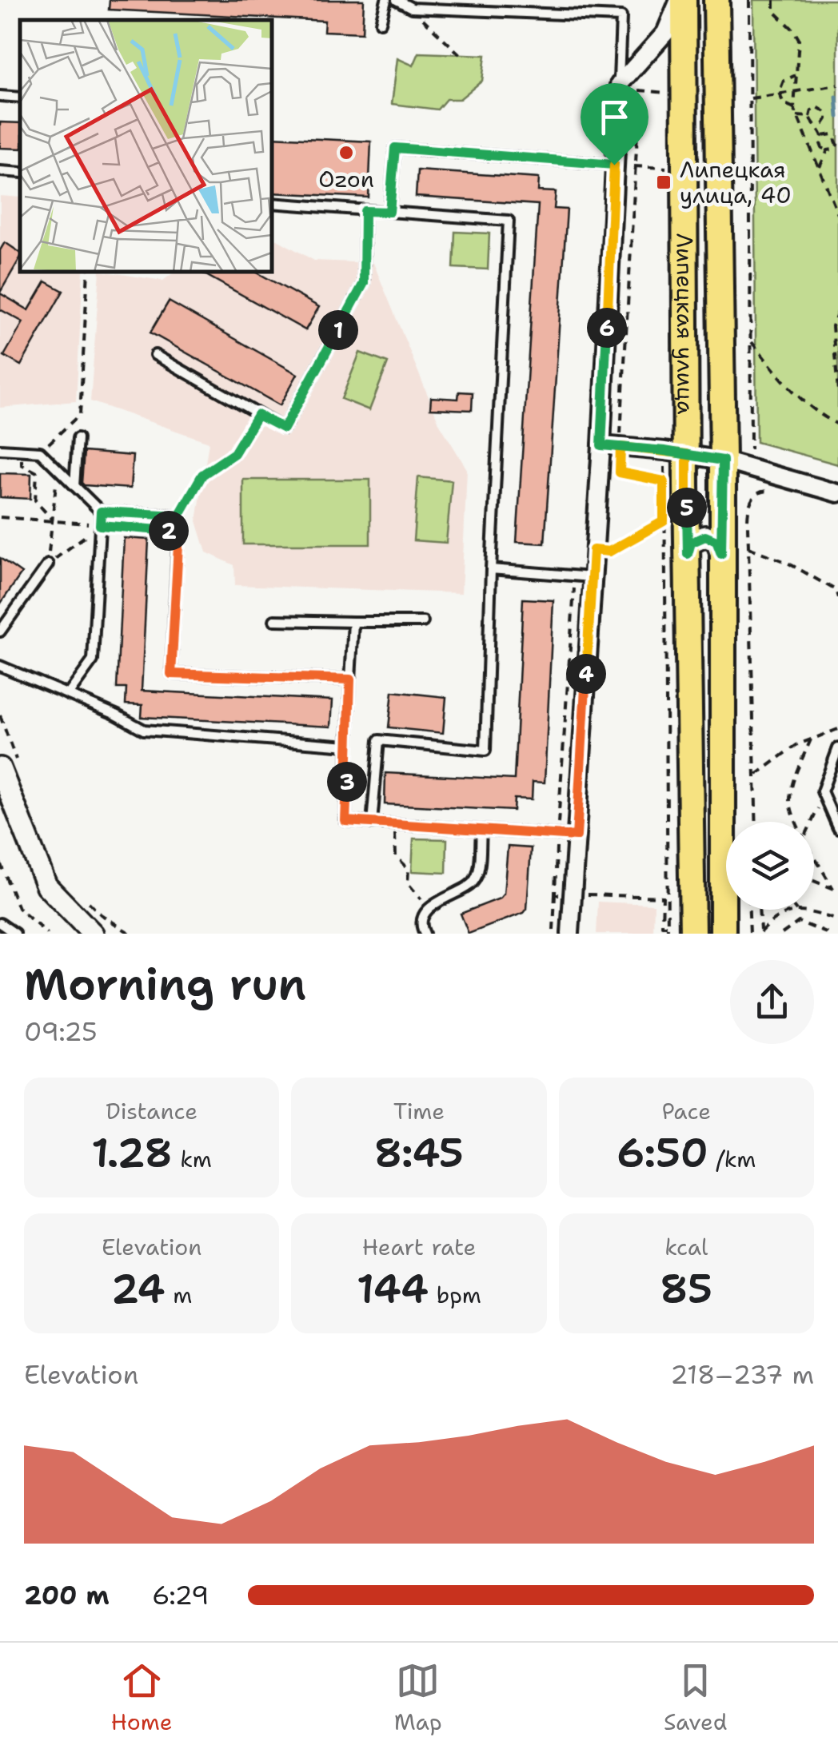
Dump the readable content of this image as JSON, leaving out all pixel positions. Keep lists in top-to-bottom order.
{
  "streets": {
    "main road": ["Липецкая улица"]
  },
  "places": {
    "other": ["Ozon"],
    "transit": ["Липецкая улица, 40"]
  },
  "page": {
    "pins": [
      "6",
      "1",
      "5",
      "2",
      "4",
      "3"
    ],
    "heading": ["Morning run", "09:25"],
    "stats": [
      ["Distance", "1.28 km"],
      ["Time", "8:45"],
      ["Pace", "6:50 /km"],
      ["Elevation", "24 m"],
      ["Heart rate", "144 bpm"],
      ["kcal", "85"]
    ],
    "chart": ["Elevation", "218–237 m"],
    "list": [
      {
        "name": "200 m",
        "note": "6:29"
      }
    ],
    "tabs": ["Home", "Map", "Saved"]
  }
}
